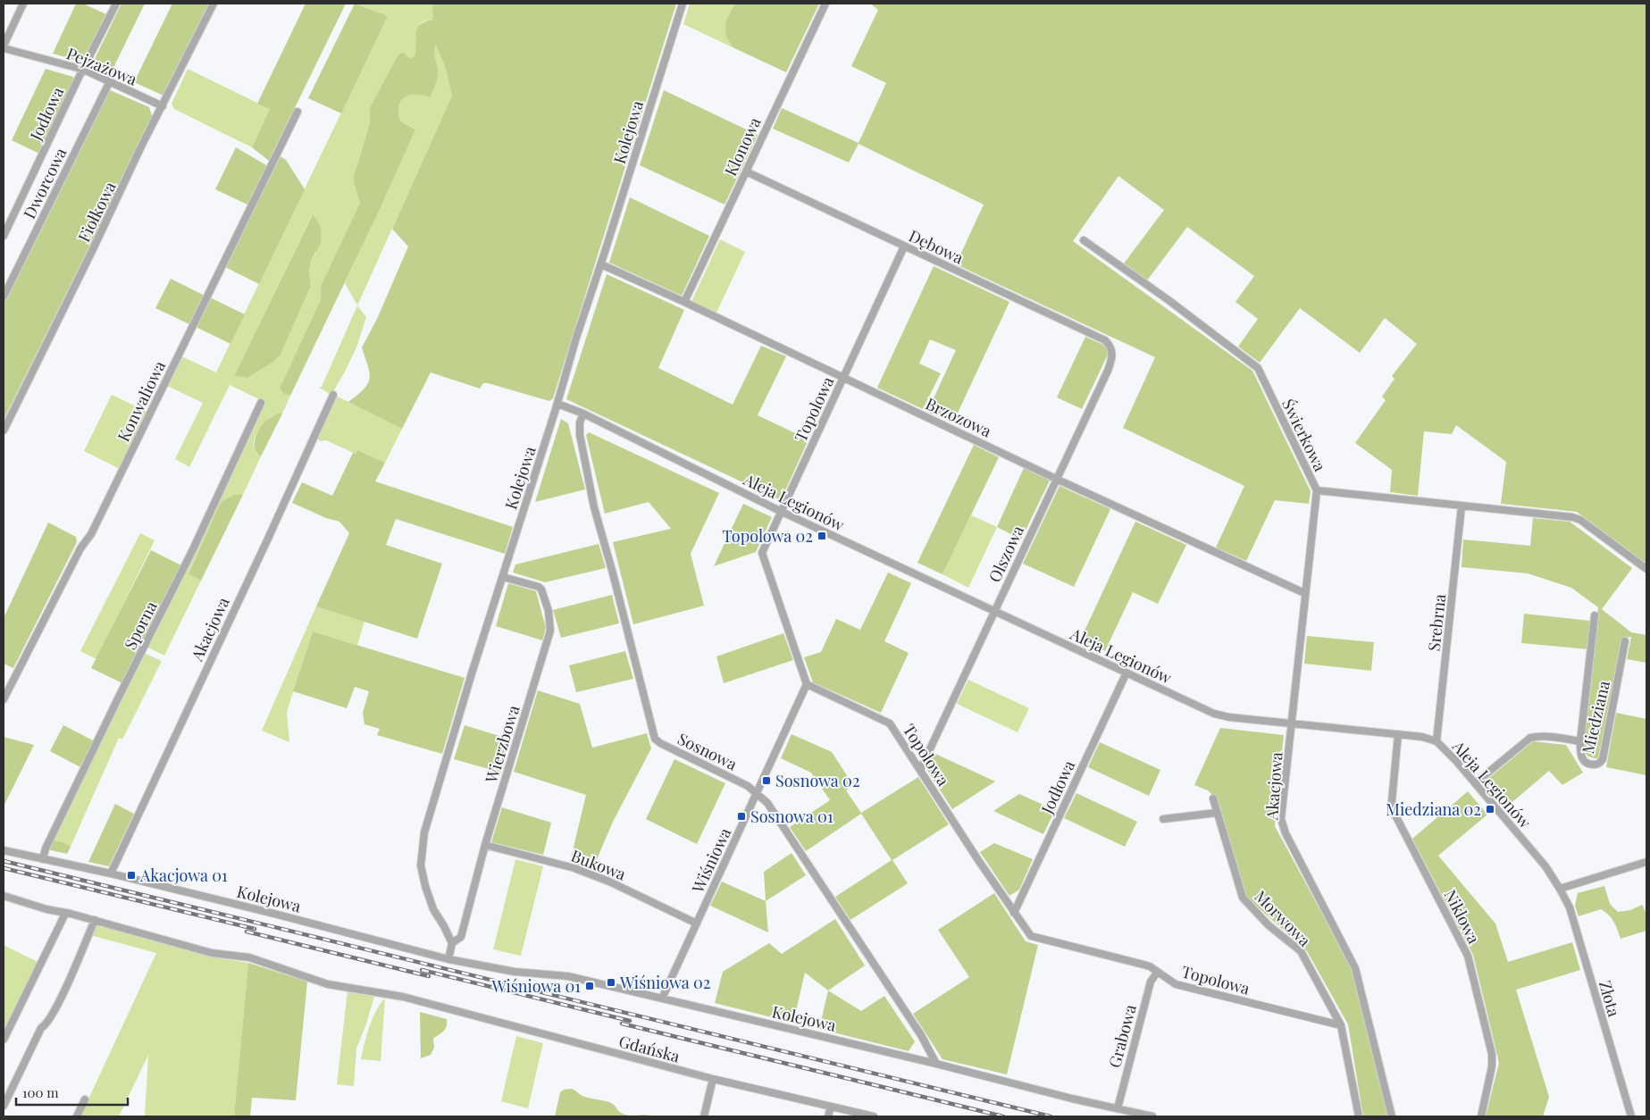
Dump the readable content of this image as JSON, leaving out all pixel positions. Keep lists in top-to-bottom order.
{
  "streets": {
    "street": [
      "Pejzażowa",
      "Jodłowa",
      "Kolejowa",
      "Klonowa",
      "Dworcowa",
      "Fiołkowa",
      "Dębowa",
      "Konwaliowa",
      "Topolowa",
      "Brzozowa",
      "Świerkowa",
      "Aleja Legionów",
      "Olszowa",
      "Srebrna",
      "Sporna",
      "Akacjowa",
      "Miedziana",
      "Wierzbowa",
      "Sosnowa",
      "Wiśniowa",
      "Bukowa",
      "Niklowa",
      "Morwowa",
      "Złota",
      "Grabowa",
      "Gdańska"
    ]
  },
  "crossings": [
    ["Pejzażowa", "Jodłowa"],
    ["Pejzażowa", "Dworcowa"],
    ["Pejzażowa", "Fiołkowa"],
    ["Jodłowa", "Topolowa"],
    ["Jodłowa", "Aleja Legionów"],
    ["Kolejowa", "Brzozowa"],
    ["Kolejowa", "Aleja Legionów"],
    ["Kolejowa", "Sporna"],
    ["Kolejowa", "Akacjowa"],
    ["Kolejowa", "Wierzbowa"],
    ["Kolejowa", "Sosnowa"],
    ["Kolejowa", "Wiśniowa"],
    ["Kolejowa", "Grabowa"],
    ["Klonowa", "Dębowa"],
    ["Klonowa", "Brzozowa"],
    ["Dębowa", "Topolowa"],
    ["Dębowa", "Olszowa"],
    ["Topolowa", "Brzozowa"],
    ["Topolowa", "Aleja Legionów"],
    ["Topolowa", "Olszowa"],
    ["Topolowa", "Wiśniowa"],
    ["Topolowa", "Morwowa"],
    ["Topolowa", "Grabowa"],
    ["Brzozowa", "Olszowa"],
    ["Brzozowa", "Akacjowa"],
    ["Świerkowa", "Srebrna"],
    ["Świerkowa", "Akacjowa"],
    ["Aleja Legionów", "Olszowa"],
    ["Aleja Legionów", "Srebrna"],
    ["Aleja Legionów", "Akacjowa"],
    ["Aleja Legionów", "Miedziana"],
    ["Aleja Legionów", "Sosnowa"],
    ["Aleja Legionów", "Niklowa"],
    ["Aleja Legionów", "Złota"],
    ["Wierzbowa", "Bukowa"],
    ["Sosnowa", "Wiśniowa"],
    ["Wiśniowa", "Bukowa"]
  ],
  "places": {
    "transit": [
      "Topolowa 02",
      "Sosnowa 02",
      "Miedziana 02",
      "Sosnowa 01",
      "Akacjowa 01",
      "Wiśniowa 02",
      "Wiśniowa 01"
    ]
  },
  "scale_bar": "100 m"
}
